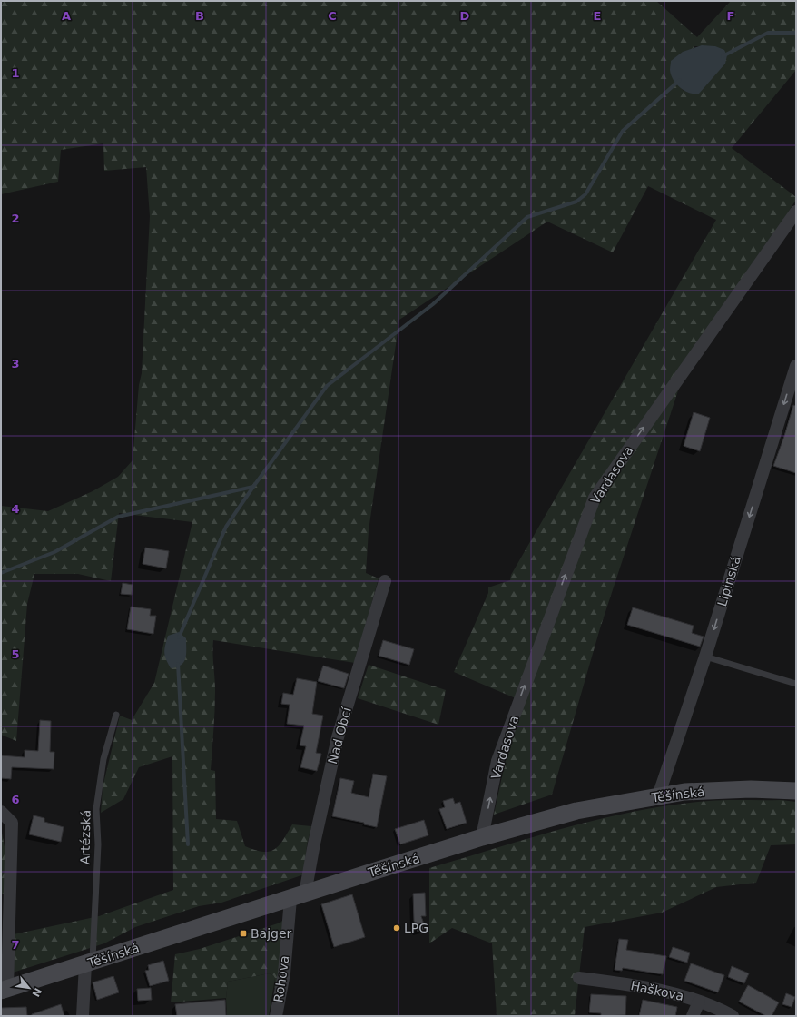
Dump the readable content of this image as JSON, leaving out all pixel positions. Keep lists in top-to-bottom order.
{
  "streets": {
    "main road": ["Těšínská"],
    "street": [
      "Vardasova",
      "Lipinská",
      "Nad Obcí",
      "Rohova",
      "Haškova"
    ],
    "lane": ["Artézská"]
  },
  "crossings": [
    ["Vardasova", "Těšínská"],
    ["Lipinská", "Těšínská"],
    ["Nad Obcí", "Těšínská"],
    ["Nad Obcí", "Rohova"],
    ["Těšínská", "Artézská"],
    ["Těšínská", "Rohova"]
  ],
  "one_way": ["Vardasova", "Lipinská"],
  "places": {
    "other": ["LPG"],
    "transit": ["Bajger"]
  },
  "north": "bottom right",
  "grid": {
    "columns": [
      "A",
      "B",
      "C",
      "D",
      "E",
      "F"
    ],
    "rows": [
      "1",
      "2",
      "3",
      "4",
      "5",
      "6",
      "7"
    ]
  }
}
